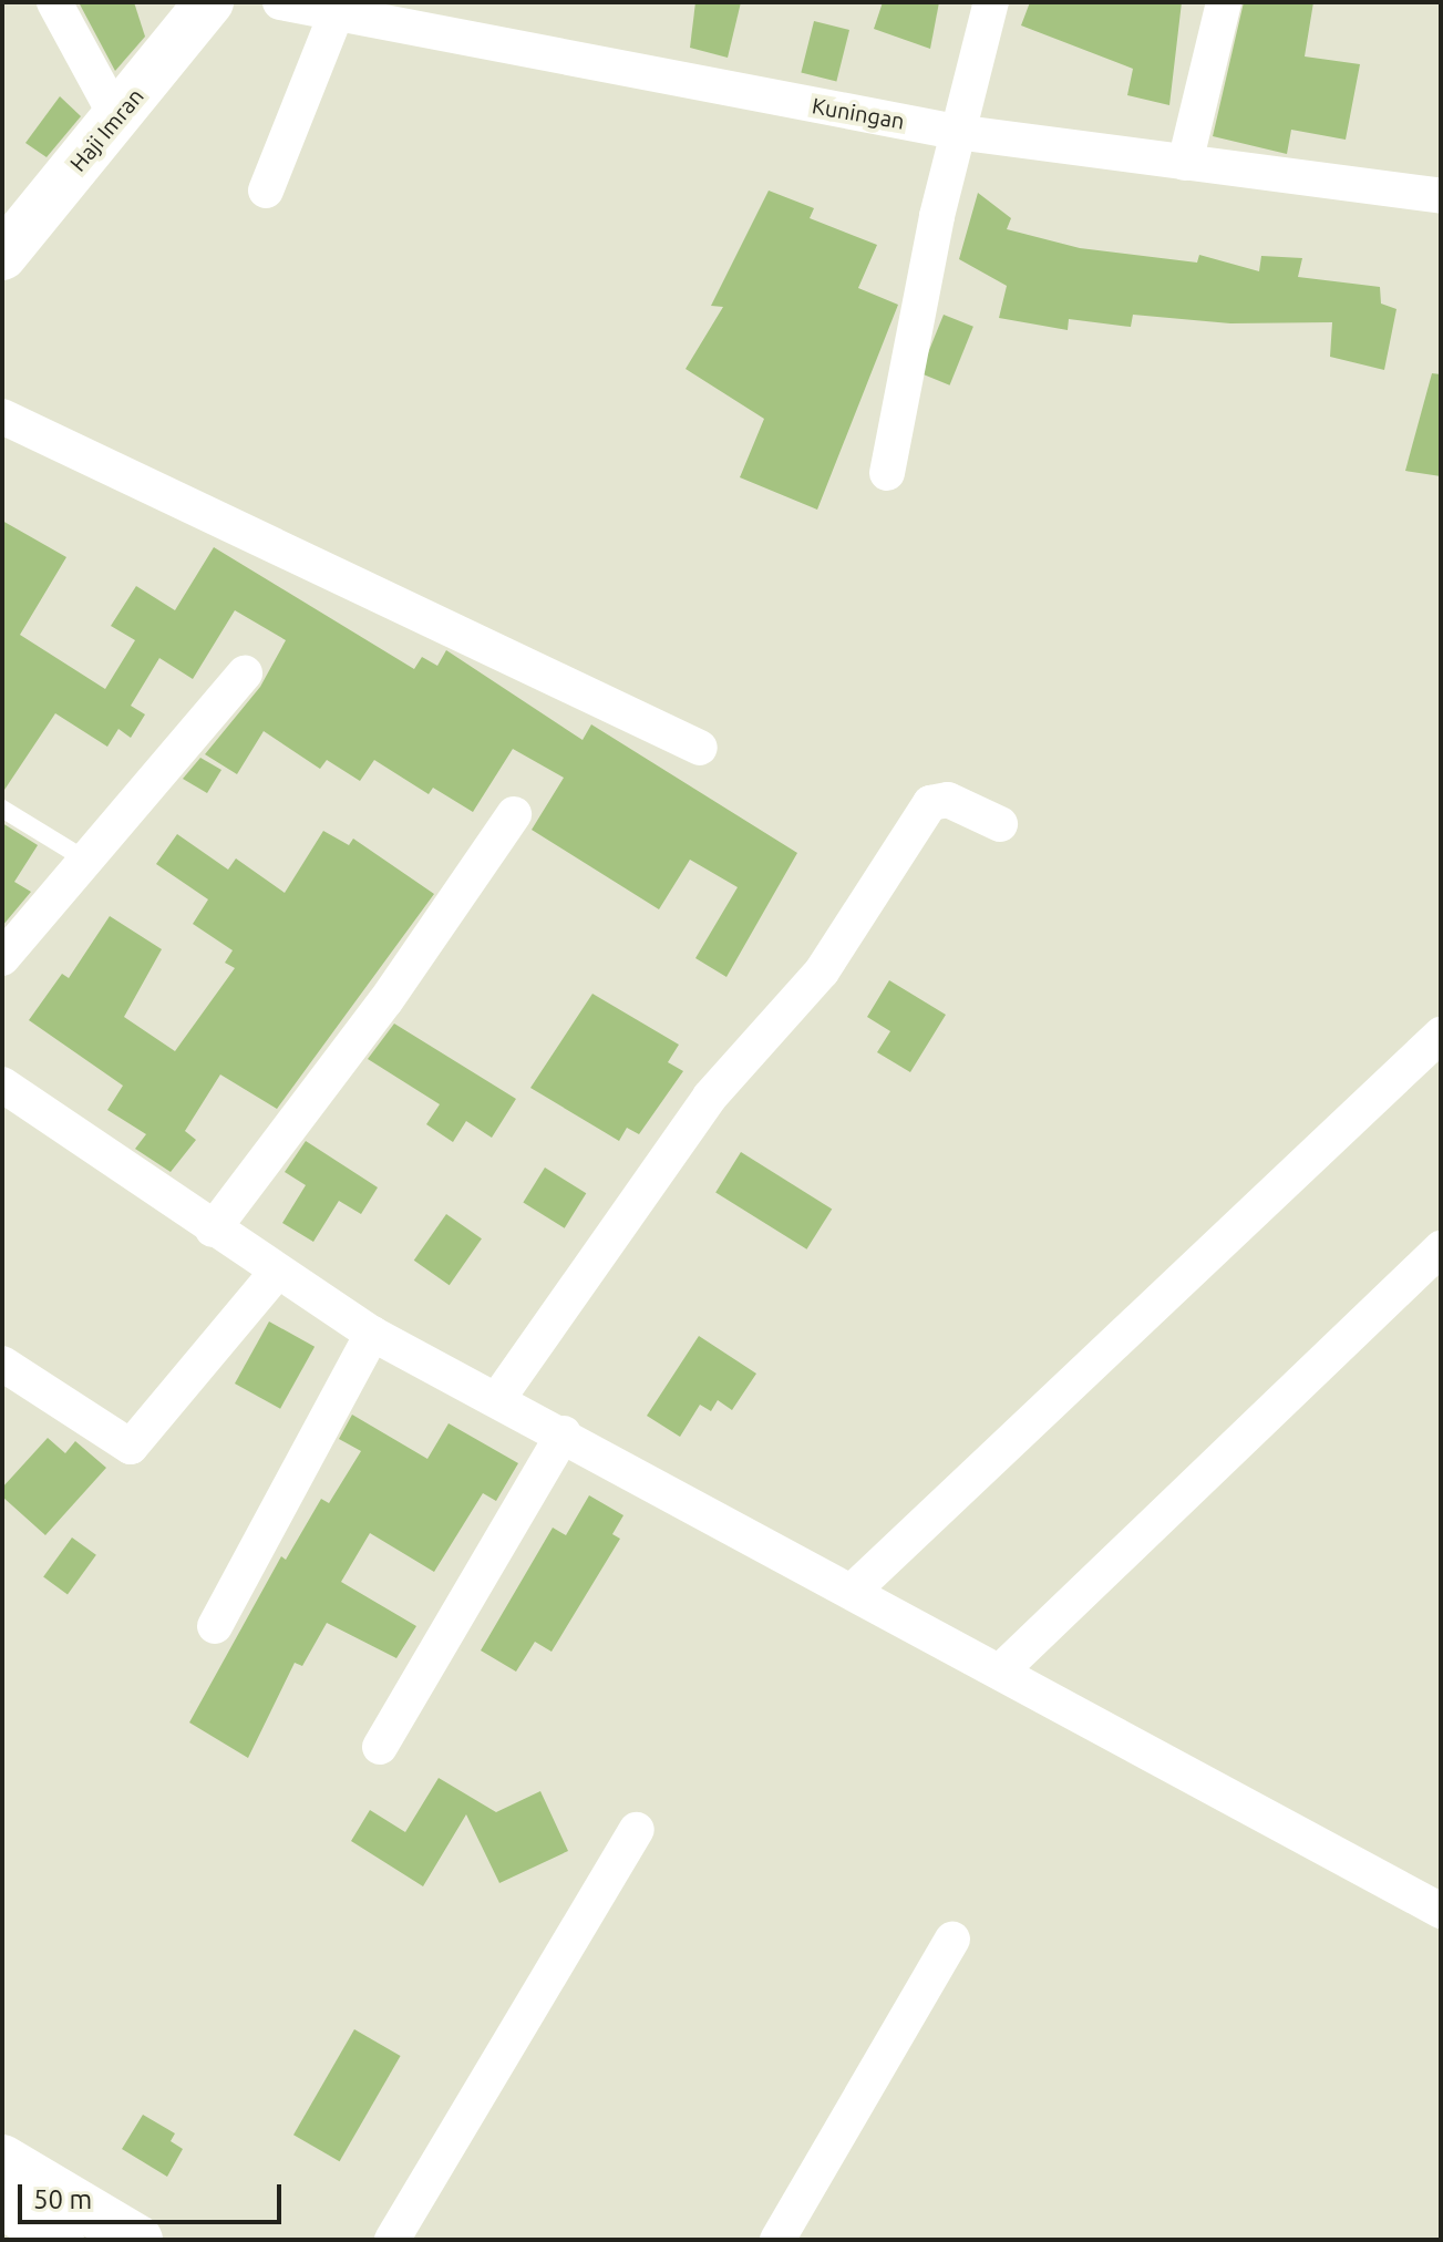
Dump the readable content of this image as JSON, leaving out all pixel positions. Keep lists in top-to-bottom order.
{
  "streets": {
    "street": ["Kuningan", "Haji Imran"]
  },
  "scale_bar": "50 m"
}
